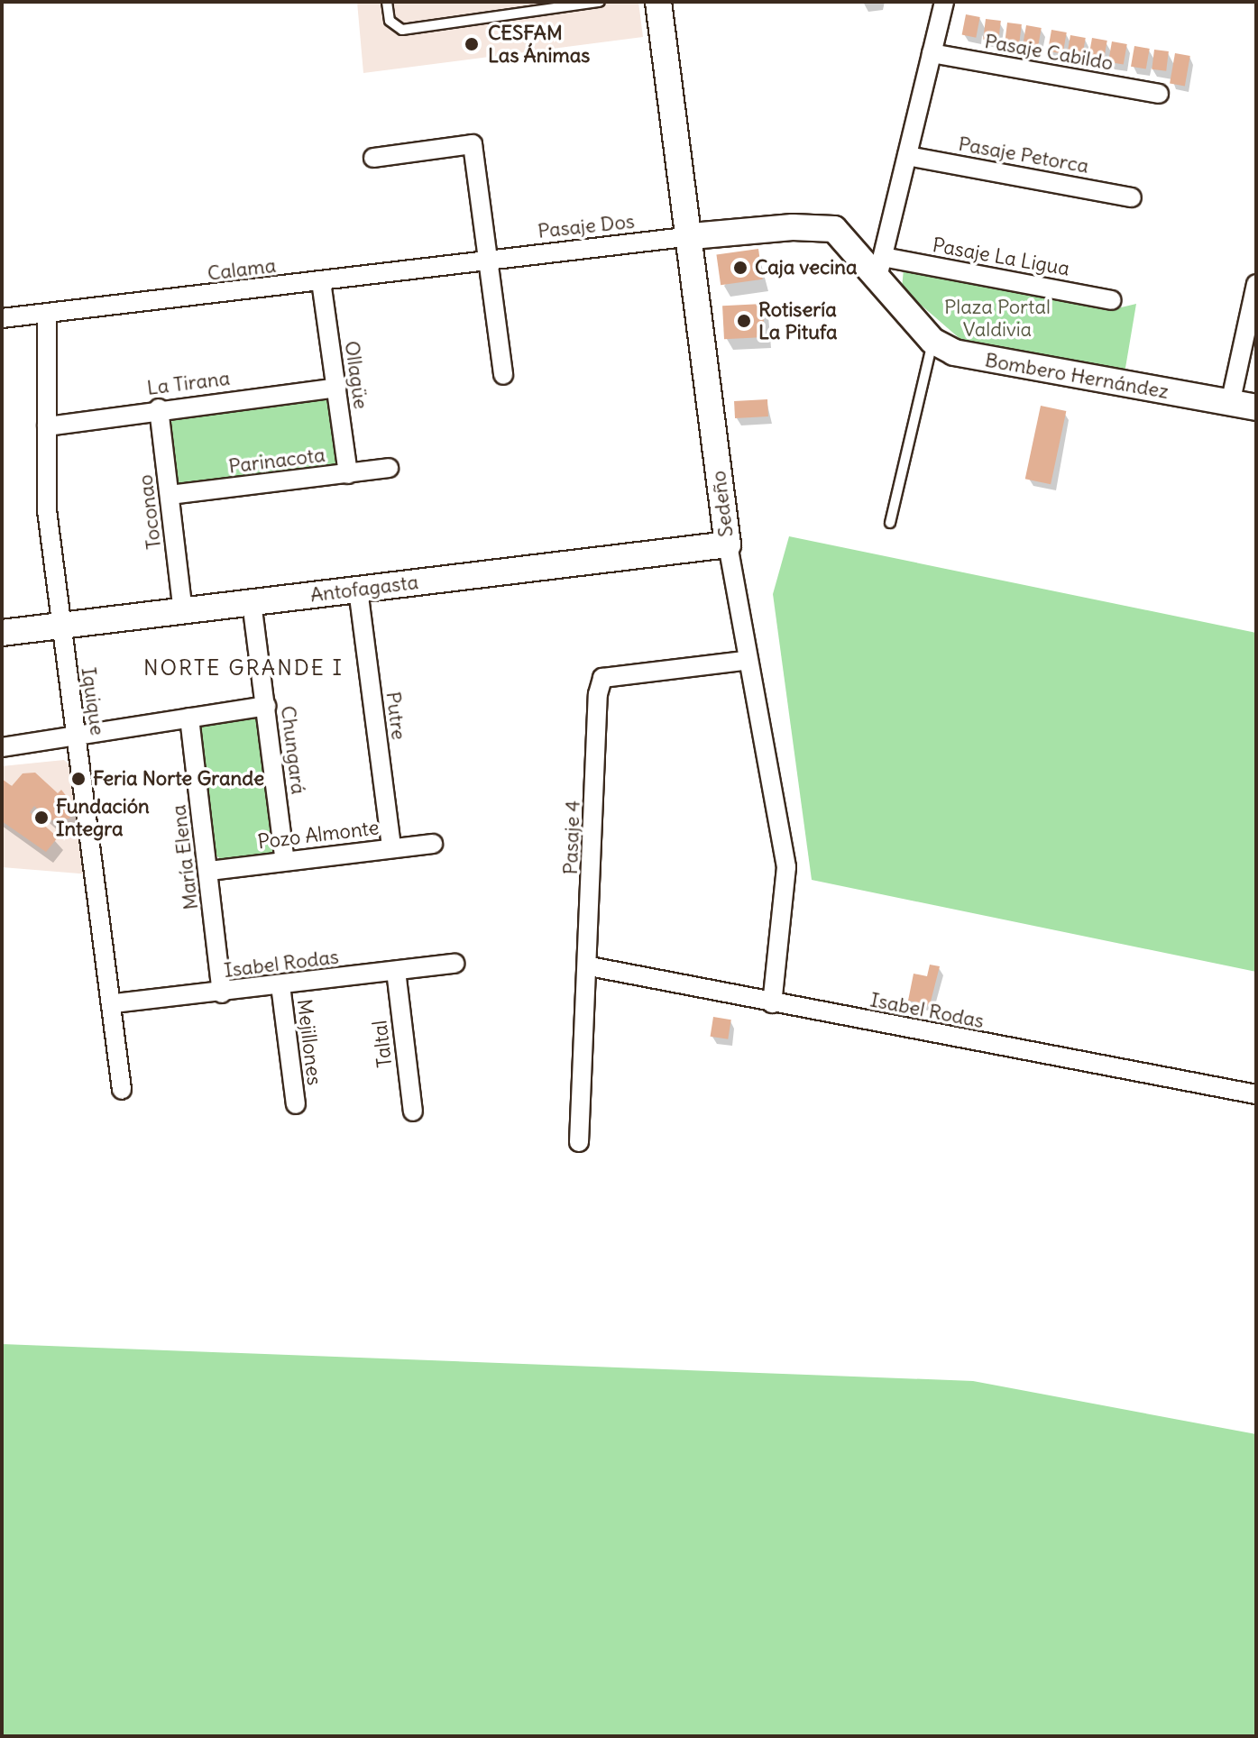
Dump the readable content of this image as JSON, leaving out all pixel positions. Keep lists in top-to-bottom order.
{
  "streets": {
    "street": [
      "Pasaje Cabildo",
      "Pasaje Petorca",
      "Pasaje Dos",
      "Pasaje La Ligua",
      "Calama",
      "Ollagüe",
      "Bombero Hernández",
      "La Tirana",
      "Parinacota",
      "Sedeño",
      "Toconao",
      "Antofagasta",
      "Iquique",
      "Putre",
      "Chungará",
      "Pozo Almonte",
      "Pasaje 4",
      "María Elena",
      "Isabel Rodas",
      "Mejillones",
      "Taltal"
    ]
  },
  "crossings": [
    ["Pasaje Dos", "Calama"],
    ["Pasaje Dos", "Bombero Hernández"],
    ["Pasaje Dos", "Sedeño"],
    ["Pasaje La Ligua", "Bombero Hernández"],
    ["Calama", "Ollagüe"],
    ["Calama", "Iquique"],
    ["Ollagüe", "La Tirana"],
    ["Ollagüe", "Parinacota"],
    ["Bombero Hernández", "Sedeño"],
    ["La Tirana", "Toconao"],
    ["La Tirana", "Iquique"],
    ["Parinacota", "Toconao"],
    ["Sedeño", "Antofagasta"],
    ["Sedeño", "Pasaje 4"],
    ["Sedeño", "Isabel Rodas"],
    ["Toconao", "Antofagasta"],
    ["Antofagasta", "Iquique"],
    ["Antofagasta", "Putre"],
    ["Antofagasta", "Chungará"],
    ["Iquique", "Isabel Rodas"],
    ["Putre", "Pozo Almonte"],
    ["Chungará", "Pozo Almonte"],
    ["Pozo Almonte", "María Elena"],
    ["Pasaje 4", "Isabel Rodas"],
    ["María Elena", "Isabel Rodas"],
    ["Isabel Rodas", "Mejillones"],
    ["Isabel Rodas", "Taltal"]
  ],
  "districts": ["NORTE GRANDE I"],
  "parks": ["Plaza Portal Valdivia"],
  "places": [
    "CESFAM Las Ánimas",
    "Caja vecina",
    "Rotisería La Pitufa",
    "Feria Norte Grande",
    "Fundación Integra"
  ]
}
